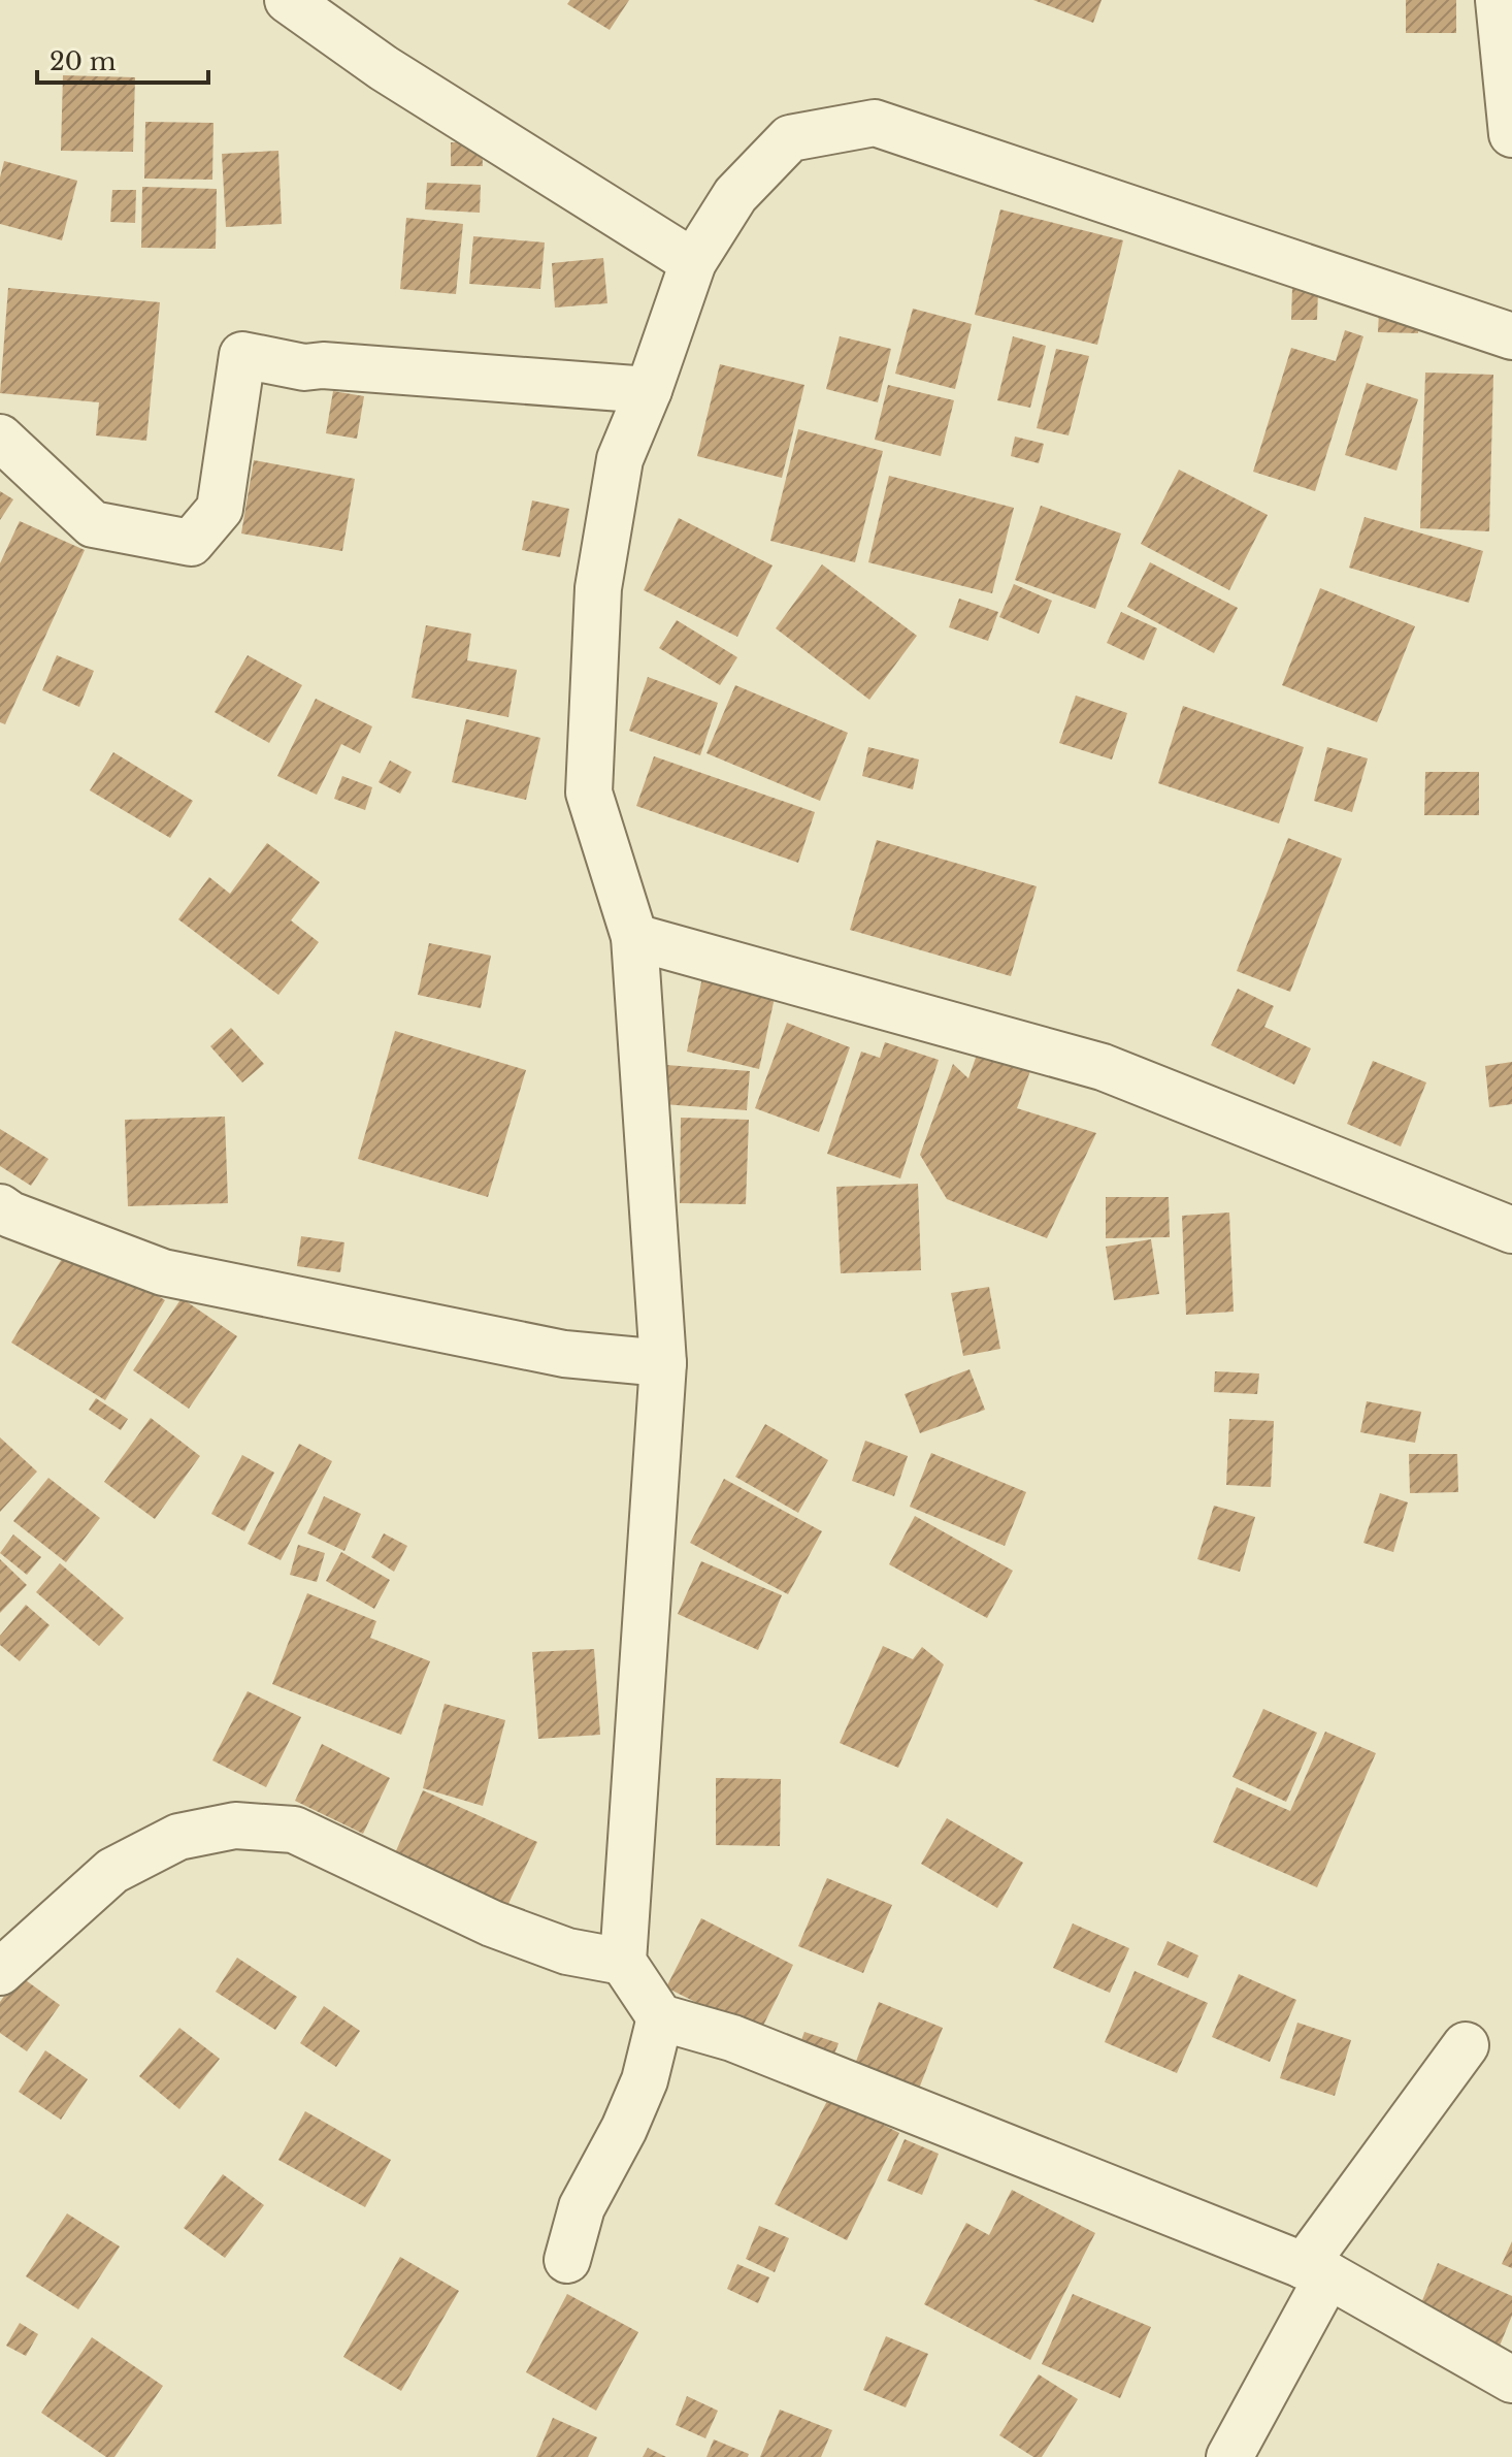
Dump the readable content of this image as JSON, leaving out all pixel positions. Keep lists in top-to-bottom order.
{
  "scale_bar": "20 m"
}
